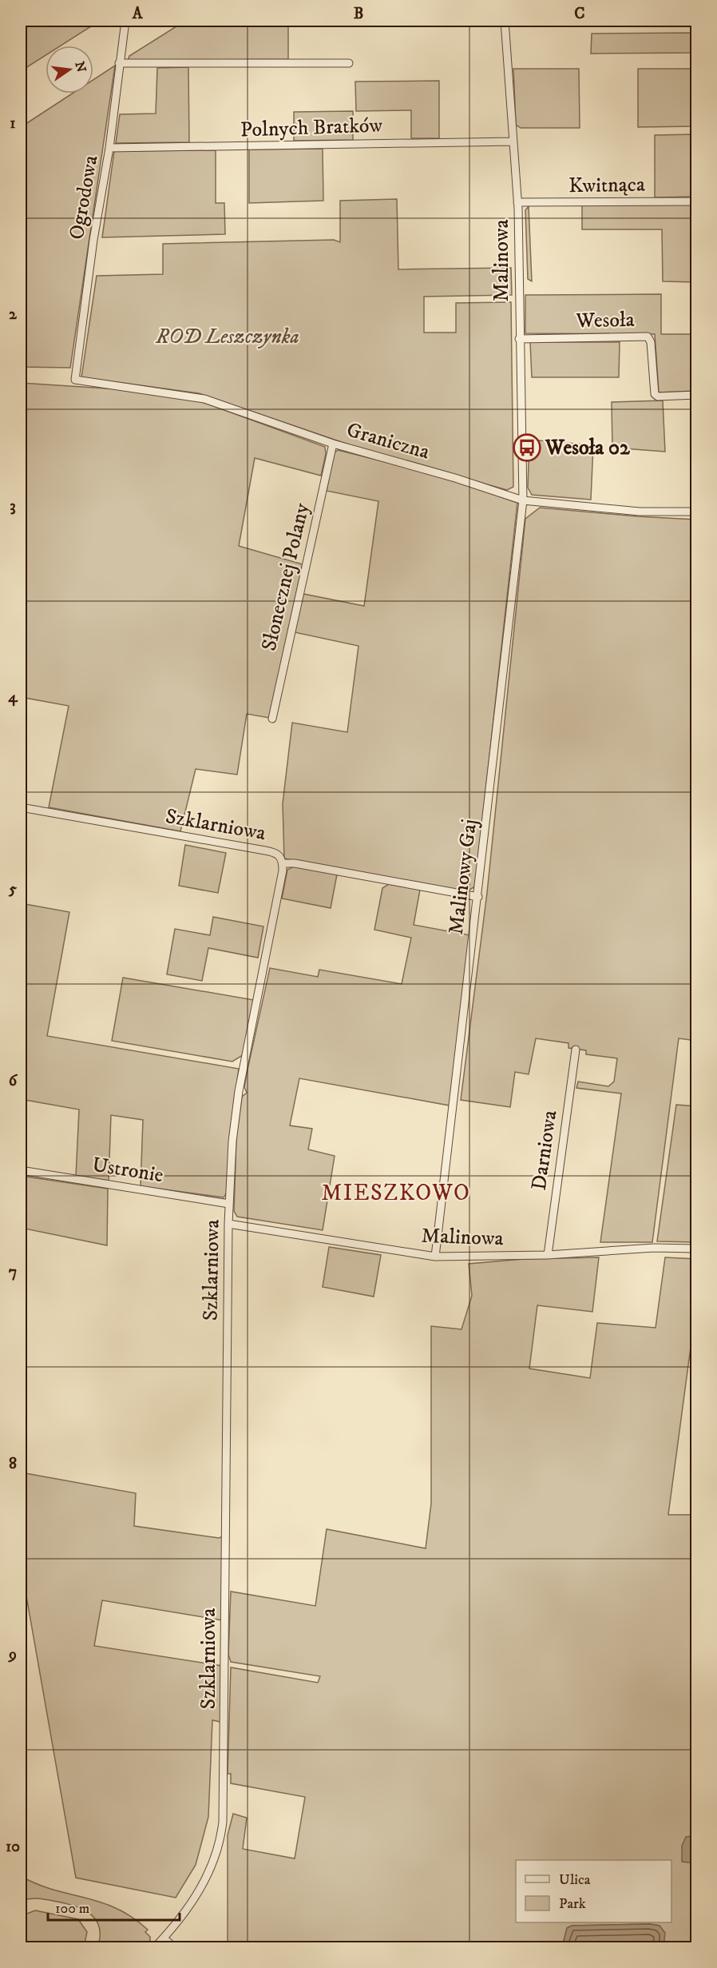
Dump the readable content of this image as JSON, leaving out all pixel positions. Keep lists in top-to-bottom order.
{
  "streets": {
    "street": [
      "Polnych Bratków",
      "Kwitnąca",
      "Ogrodowa",
      "Malinowa",
      "Wesoła",
      "Graniczna",
      "Słonecznej Polany",
      "Szklarniowa",
      "Malinowy Gaj",
      "Darniowa",
      "Ustronie"
    ]
  },
  "crossings": [
    ["Polnych Bratków", "Ogrodowa"],
    ["Polnych Bratków", "Malinowa"],
    ["Kwitnąca", "Malinowa"],
    ["Ogrodowa", "Graniczna"],
    ["Malinowa", "Wesoła"],
    ["Malinowa", "Graniczna"],
    ["Malinowa", "Szklarniowa"],
    ["Malinowa", "Malinowy Gaj"],
    ["Malinowa", "Darniowa"],
    ["Graniczna", "Słonecznej Polany"],
    ["Graniczna", "Malinowy Gaj"],
    ["Szklarniowa", "Ustronie"]
  ],
  "districts": ["MIESZKOWO"],
  "parks": ["ROD Leszczynka"],
  "places": {
    "bus stop": ["Wesoła 02"]
  },
  "legend": ["Ulica", "Park"],
  "scale_bar": "100 m",
  "north": "right",
  "grid": {
    "columns": ["A", "B", "C"],
    "rows": [
      "1",
      "2",
      "3",
      "4",
      "5",
      "6",
      "7",
      "8",
      "9",
      "10"
    ]
  }
}
